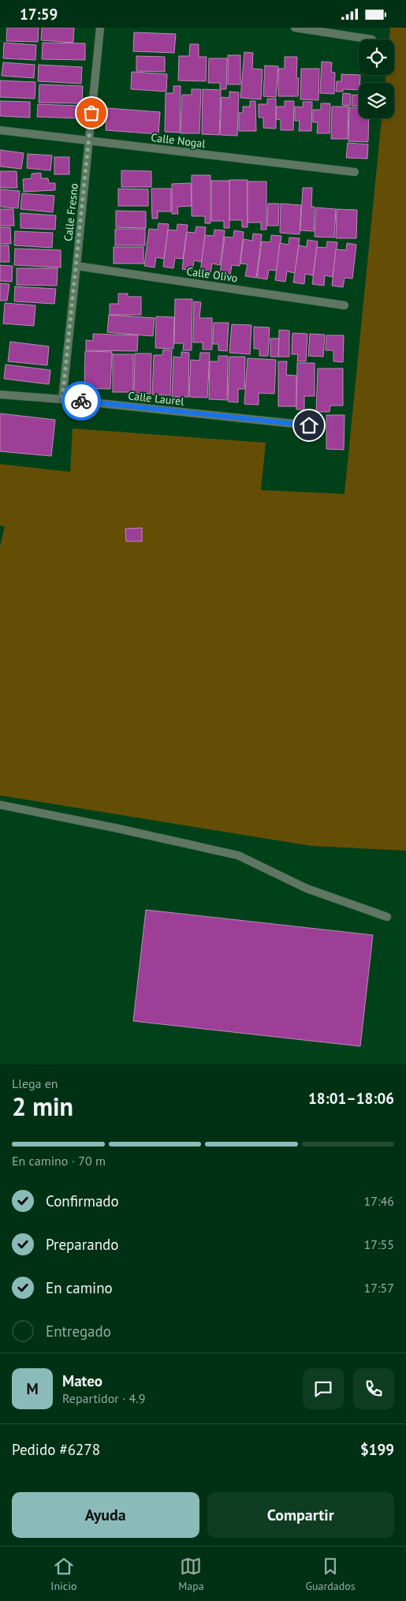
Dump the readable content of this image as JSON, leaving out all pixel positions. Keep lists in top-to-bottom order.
{
  "streets": {
    "street": [
      "Calle Nogal",
      "Calle Fresno",
      "Calle Olivo",
      "Calle Laurel"
    ]
  },
  "crossings": [
    ["Calle Nogal", "Calle Fresno"],
    ["Calle Fresno", "Calle Olivo"],
    ["Calle Fresno", "Calle Laurel"]
  ],
  "page": {
    "status": "17:59",
    "heading": ["2 min", "Llega en", "18:01–18:06"],
    "panel": [
      "Mateo",
      "Repartidor · 4.9",
      "Pedido #6278",
      "$199"
    ],
    "bar": "En camino · 70 m",
    "list": [
      ["Confirmado", "17:46"],
      ["Preparando", "17:55"],
      ["En camino", "17:57"],
      "Entregado"
    ],
    "round": "M",
    "buttons": ["Ayuda", "Compartir"],
    "tabs": ["Inicio", "Mapa", "Guardados"]
  }
}
